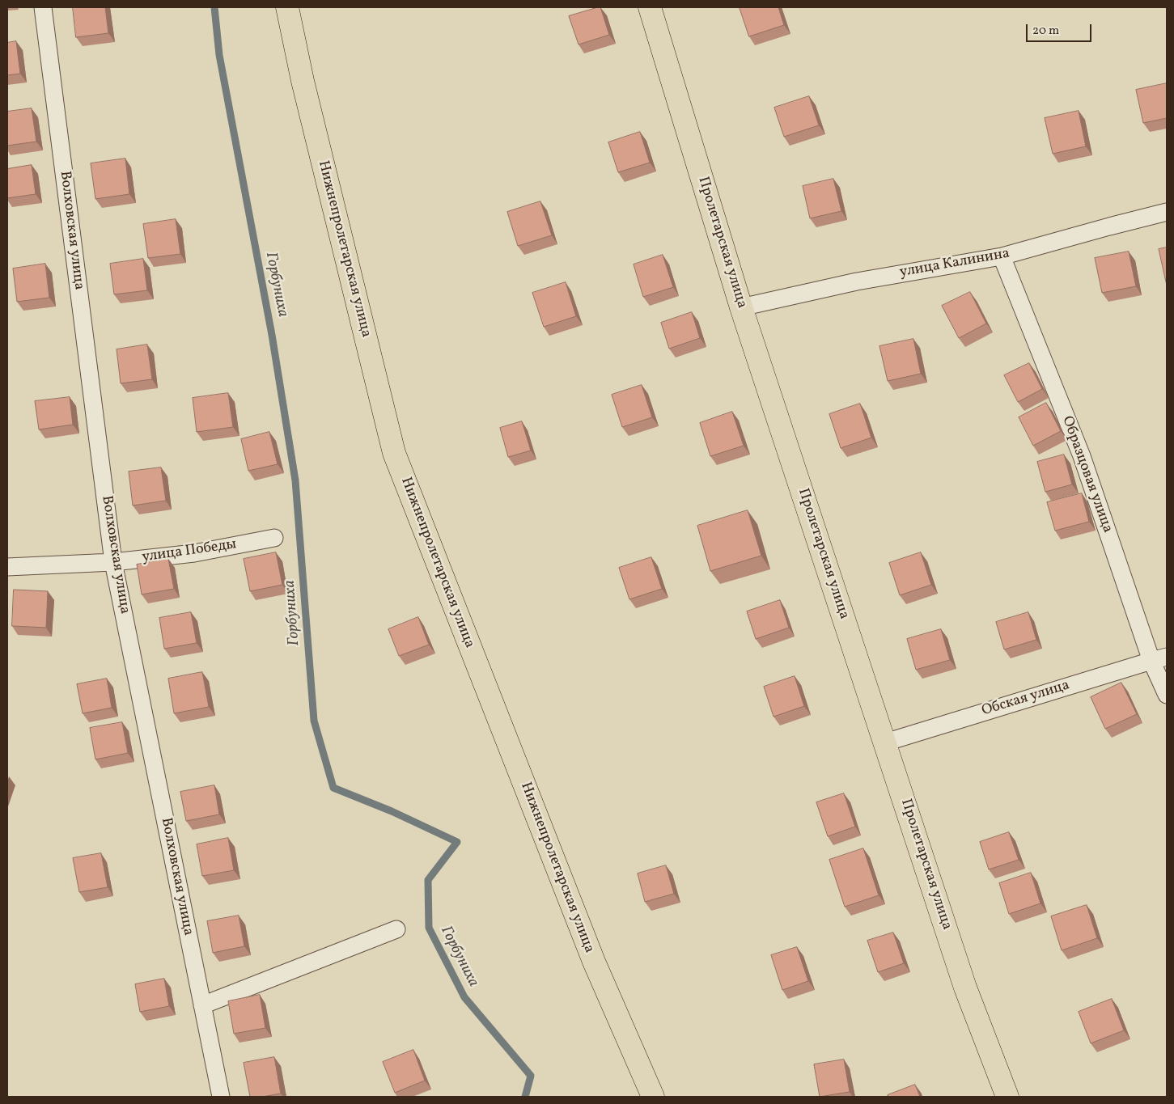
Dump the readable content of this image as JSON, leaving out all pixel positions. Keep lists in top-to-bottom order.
{
  "streets": {
    "main road": ["Пролетарская улица", "Нижнепролетарская улица"],
    "street": [
      "Волховская улица",
      "улица Калинина",
      "Образцовая улица",
      "улица Победы",
      "Обская улица"
    ]
  },
  "crossings": [
    ["Волховская улица", "улица Победы"],
    ["Пролетарская улица", "улица Калинина"],
    ["Пролетарская улица", "Обская улица"],
    ["улица Калинина", "Образцовая улица"],
    ["Образцовая улица", "Обская улица"]
  ],
  "water": ["Горбуниха"],
  "scale_bar": "20 m"
}
